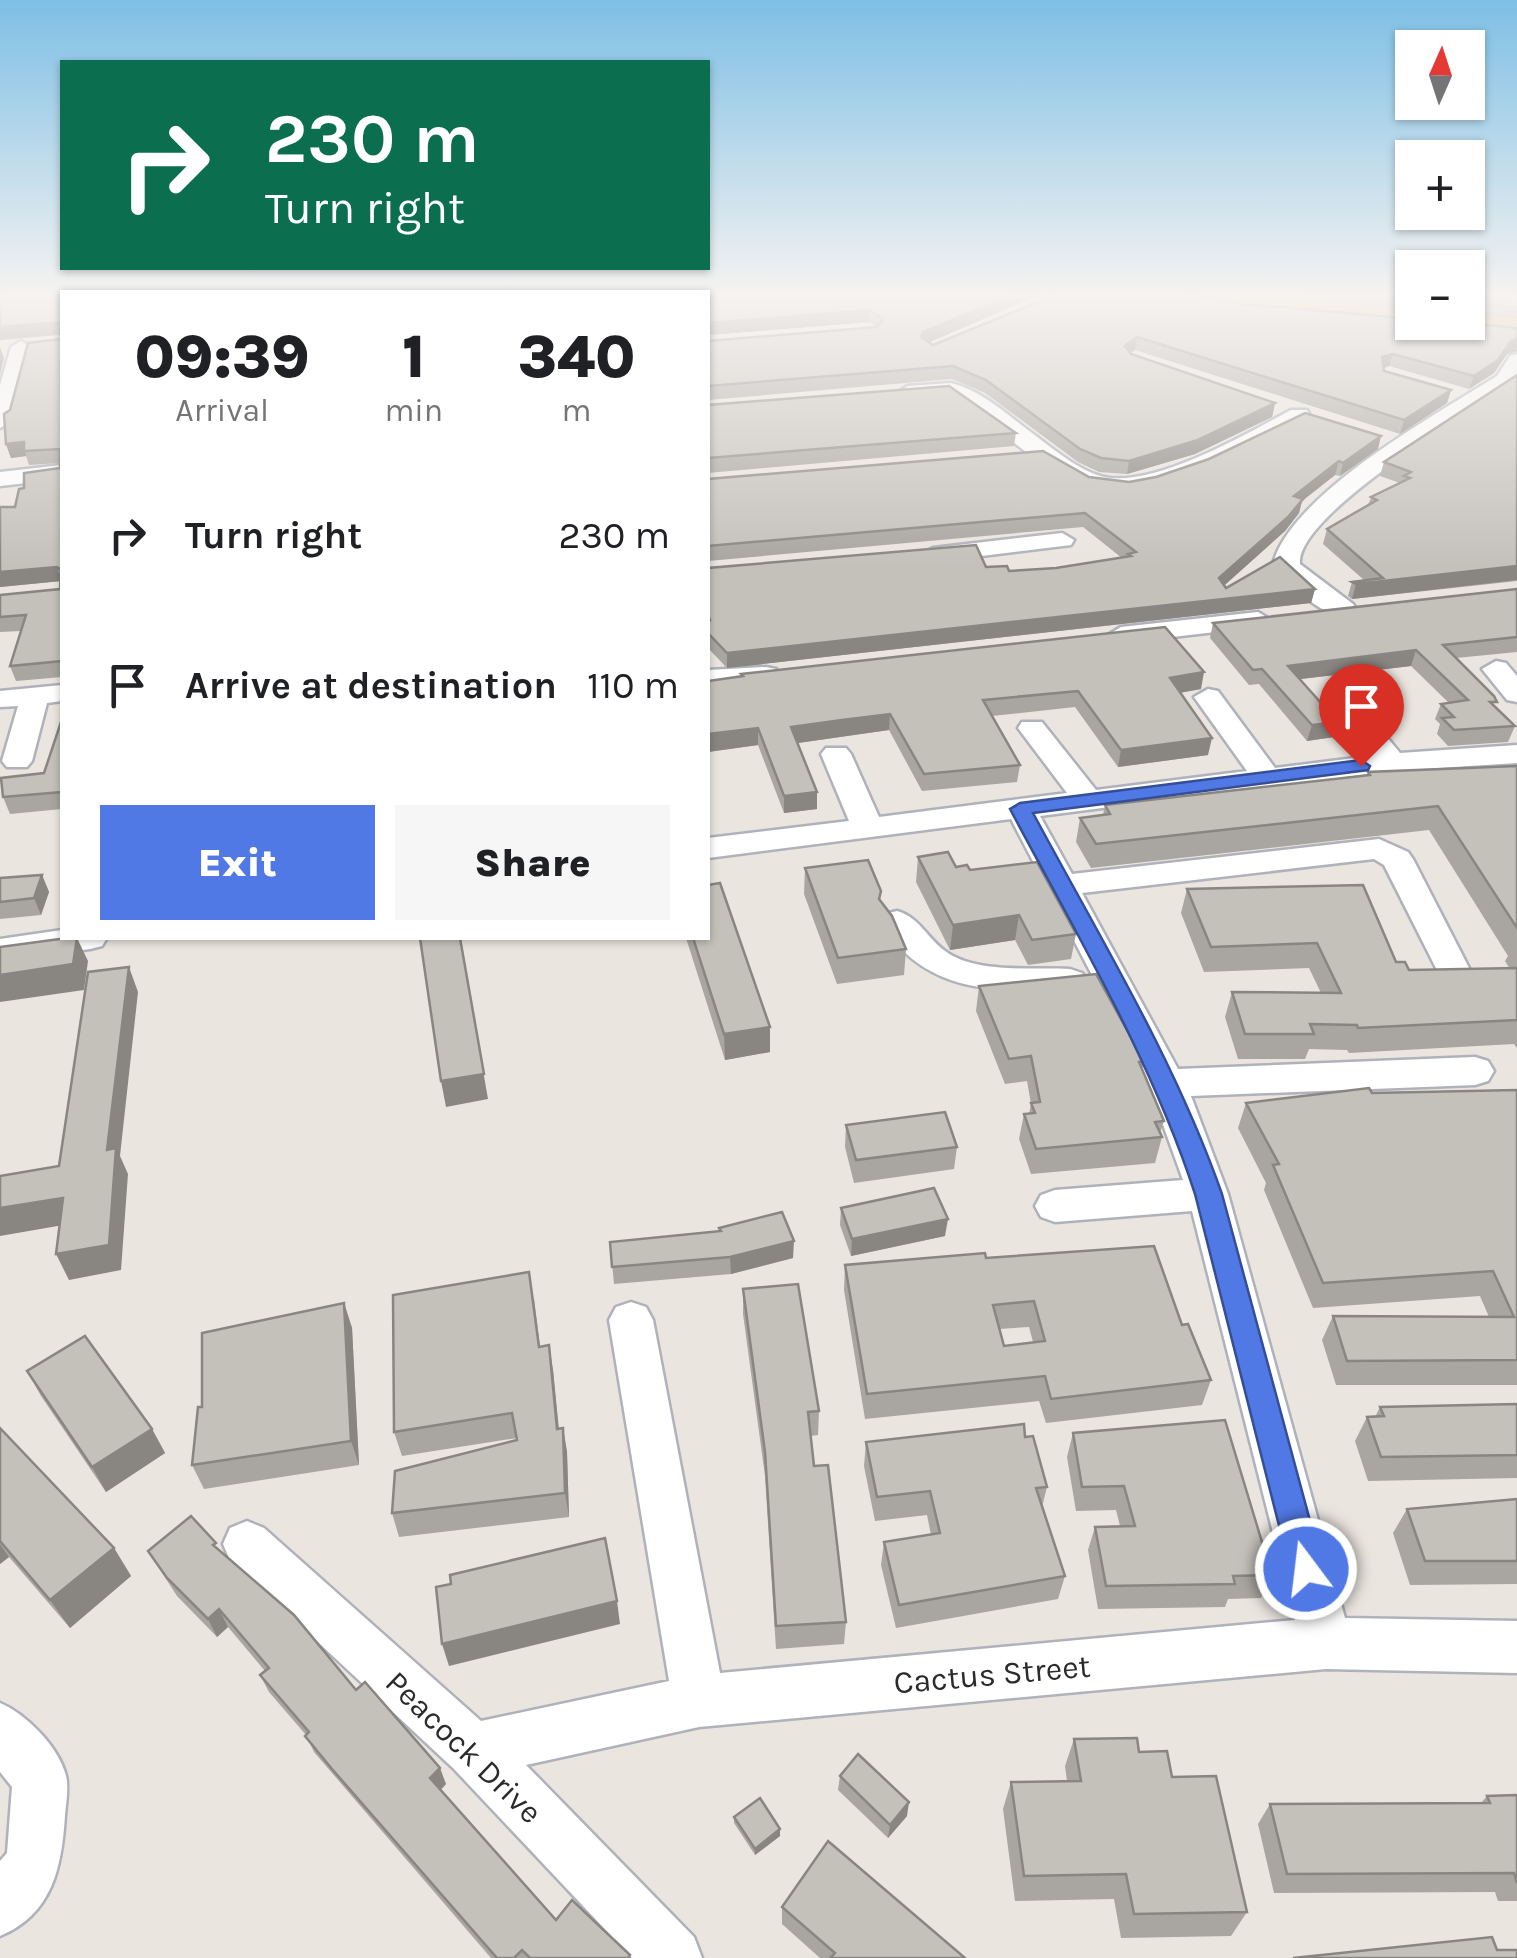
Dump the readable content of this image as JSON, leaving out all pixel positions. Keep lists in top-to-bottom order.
{
  "streets": {
    "street": ["Cactus Street", "Peacock Drive"]
  },
  "crossings": [
    ["Cactus Street", "Peacock Drive"]
  ],
  "north": "top",
  "page": {
    "map_buttons": ["+", "−"],
    "turn": ["230 m", "Turn right"],
    "eta": [
      "09:39",
      "Arrival",
      "1",
      "min",
      "340",
      "m"
    ],
    "list": [
      {
        "name": "Turn right",
        "value": "230 m"
      },
      {
        "name": "Arrive at destination",
        "value": "110 m"
      }
    ],
    "buttons": ["Exit", "Share"]
  }
}
